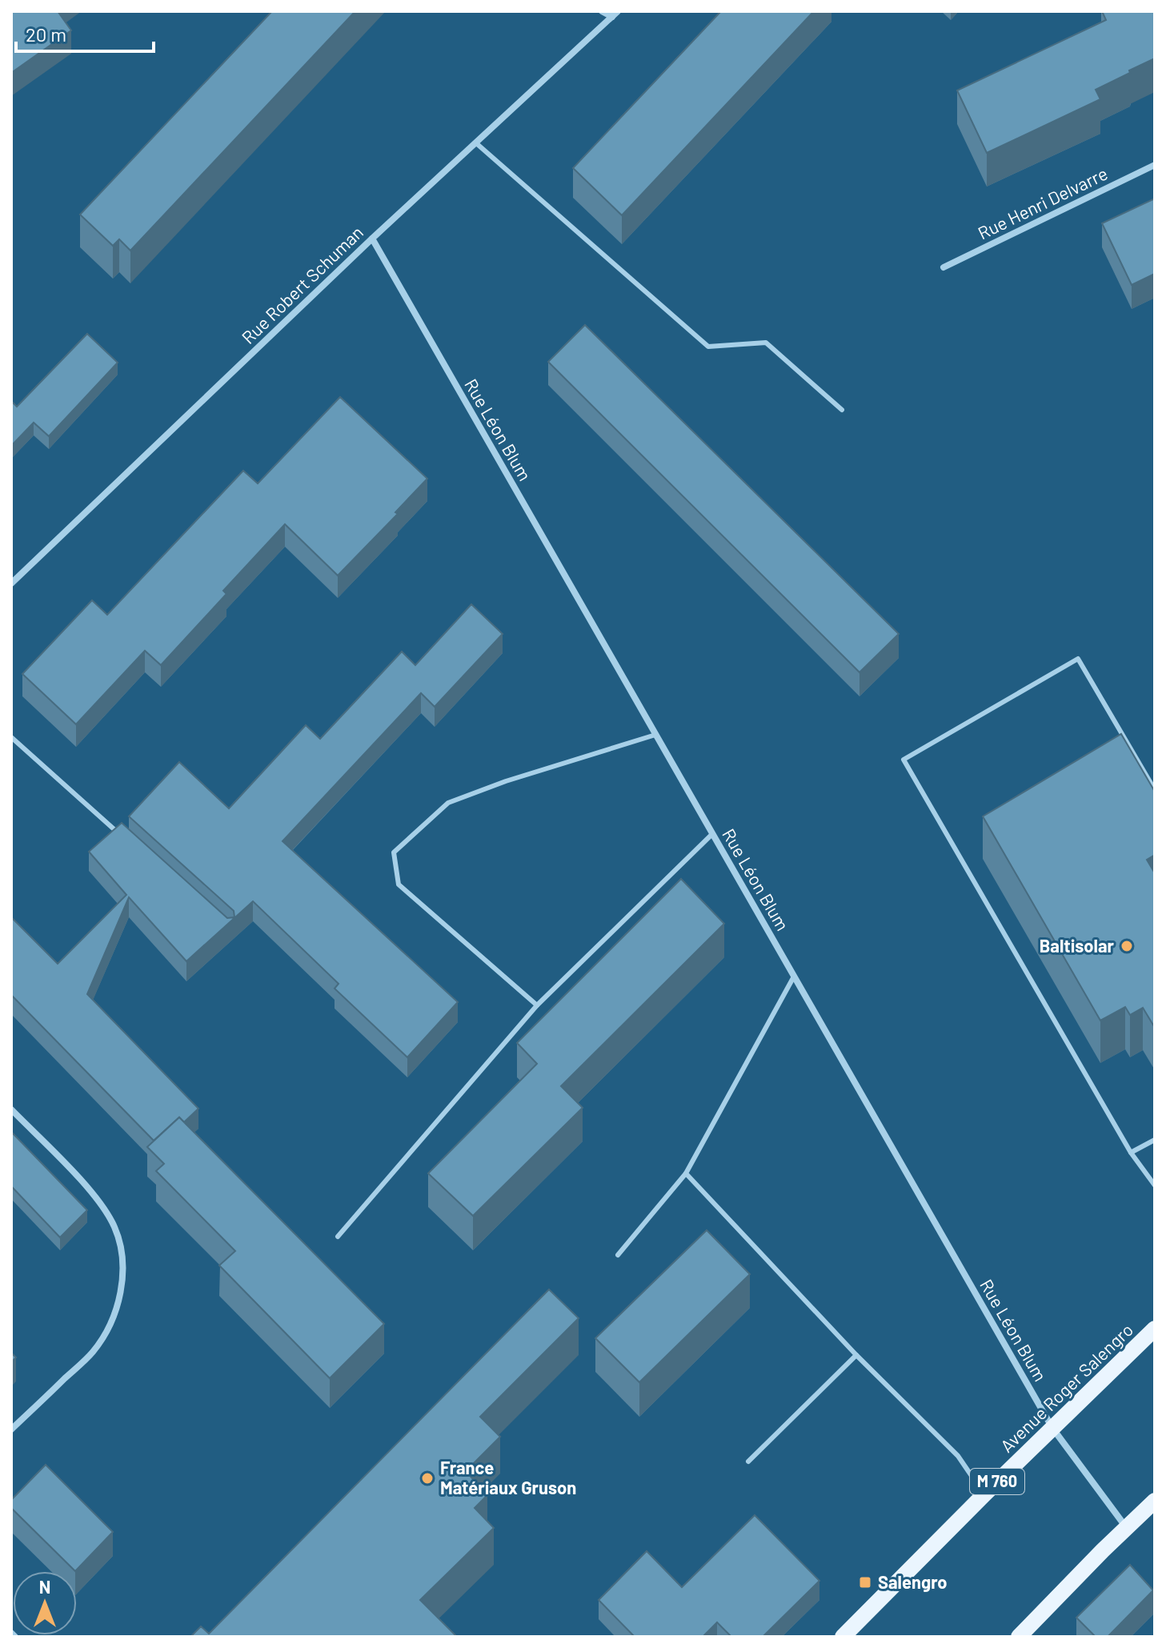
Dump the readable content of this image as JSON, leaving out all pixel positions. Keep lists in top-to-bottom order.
{
  "streets": {
    "main road": ["Avenue Roger Salengro", "M 760"],
    "street": ["Rue Henri Delvarre", "Rue Robert Schuman", "Rue Léon Blum"]
  },
  "crossings": [
    ["Rue Robert Schuman", "Rue Léon Blum"],
    ["Rue Léon Blum", "Avenue Roger Salengro"]
  ],
  "places": {
    "other": ["Baltisolar", "France Matériaux Gruson"],
    "transit": ["Salengro"]
  },
  "scale_bar": "20 m",
  "north": "top"
}
